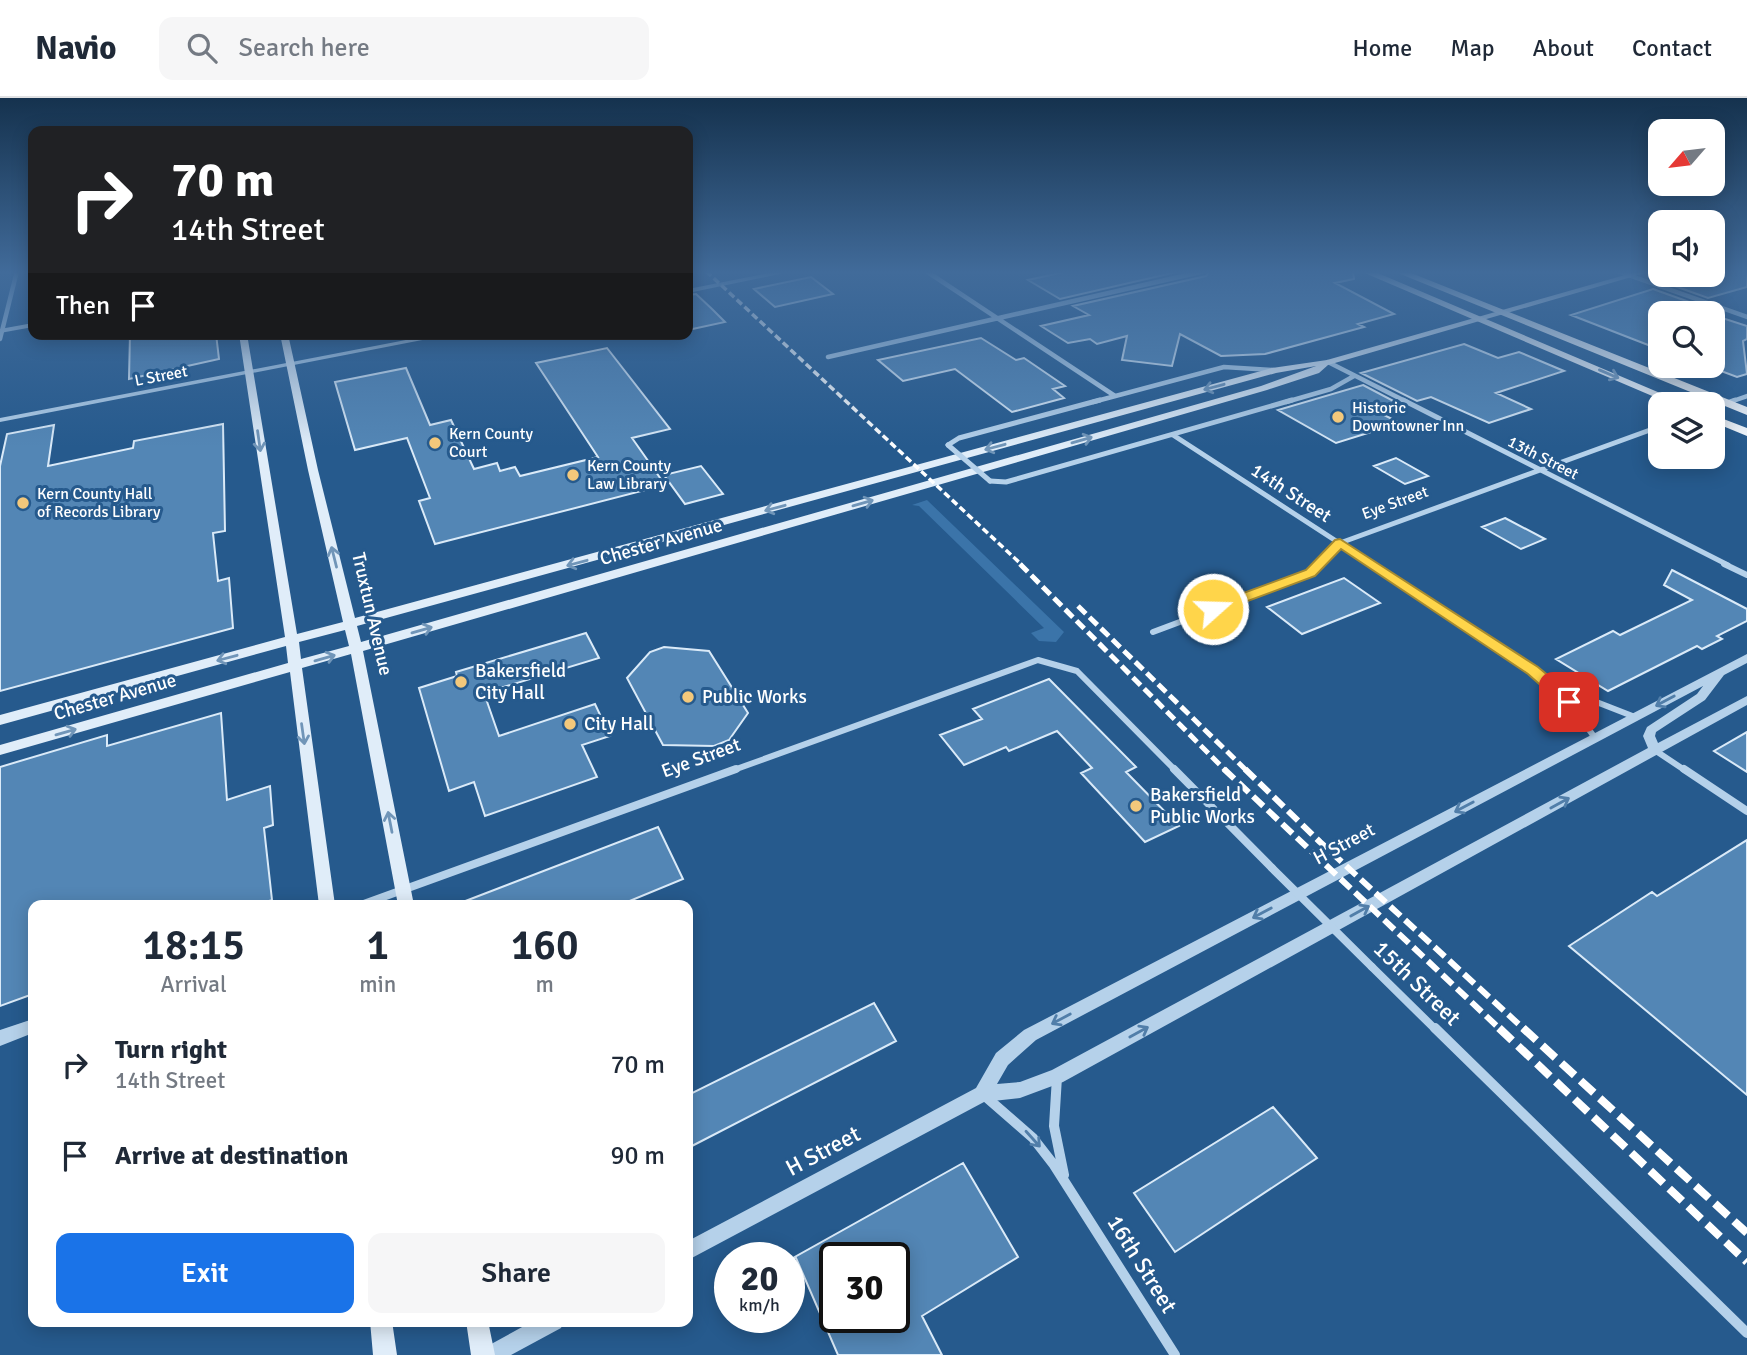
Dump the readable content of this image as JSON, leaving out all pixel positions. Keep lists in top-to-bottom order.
{
  "streets": {
    "main road": ["Chester Avenue", "Truxtun Avenue"],
    "street": [
      "L Street",
      "13th Street",
      "14th Street",
      "Eye Street",
      "H Street",
      "15th Street",
      "16th Street"
    ]
  },
  "crossings": [
    ["L Street", "Truxtun Avenue"],
    ["13th Street", "Eye Street"],
    ["13th Street", "Chester Avenue"],
    ["14th Street", "Eye Street"],
    ["14th Street", "H Street"],
    ["Eye Street", "Truxtun Avenue"],
    ["Eye Street", "15th Street"],
    ["Chester Avenue", "Truxtun Avenue"],
    ["H Street", "16th Street"]
  ],
  "places": [
    "Historic Downtowner Inn",
    "Kern County Court",
    "Kern County Law Library",
    "Kern County Hall of Records Library",
    "Bakersfield City Hall",
    "Public Works",
    "City Hall",
    "Bakersfield Public Works"
  ],
  "north": "bottom left",
  "page": {
    "header": "Navio",
    "search": "Search here",
    "nav": [
      "Home",
      "Map",
      "About",
      "Contact"
    ],
    "turn": ["70 m", "14th Street"],
    "then": "Then",
    "eta": [
      "18:15",
      "Arrival",
      "1",
      "min",
      "160",
      "m"
    ],
    "list": [
      {
        "name": "Turn right",
        "note": "14th Street",
        "value": "70 m"
      },
      {
        "name": "Arrive at destination",
        "value": "90 m"
      }
    ],
    "buttons": ["Exit", "Share"],
    "speed": "20 km/h",
    "limit": "30"
  }
}
